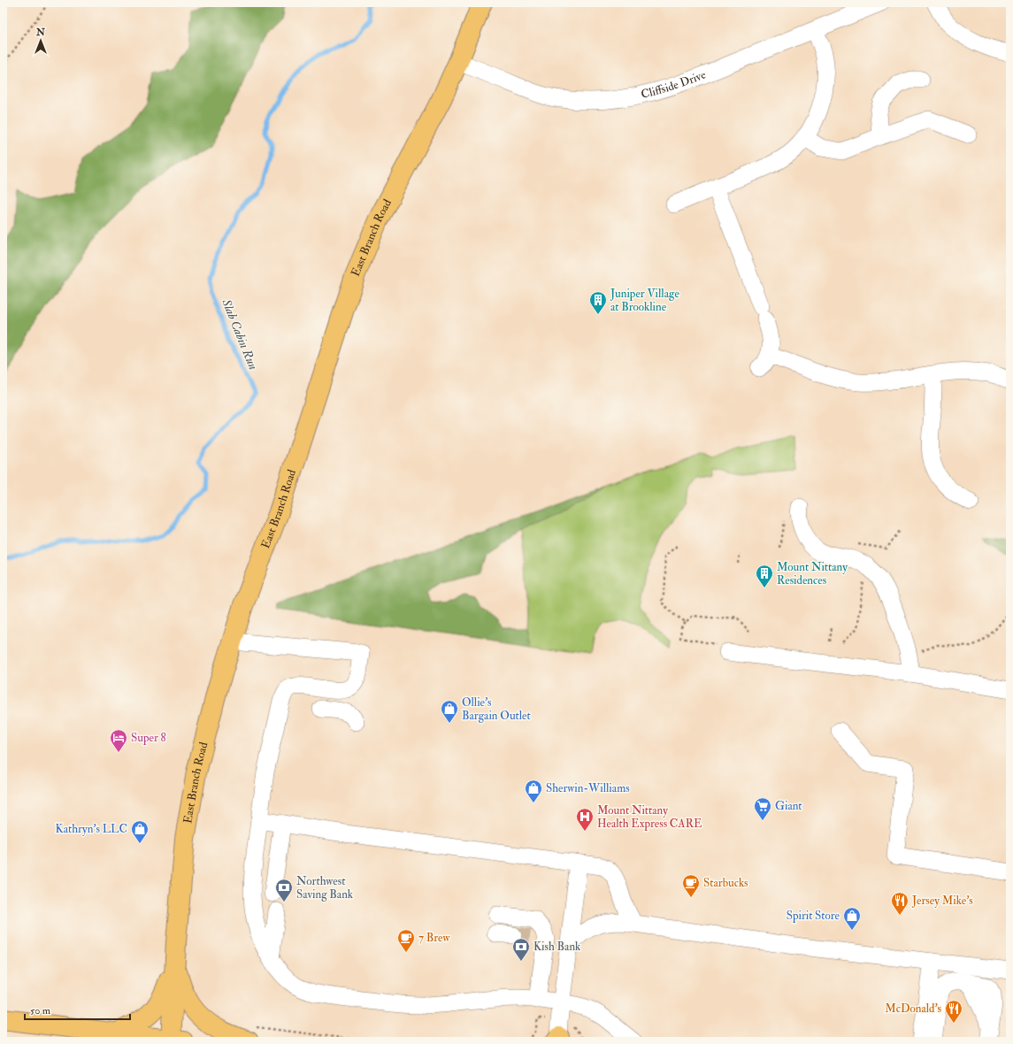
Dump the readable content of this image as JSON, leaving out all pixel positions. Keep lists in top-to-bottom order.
{
  "streets": {
    "main road": ["East Branch Road"],
    "street": ["Cliffside Drive"]
  },
  "crossings": [
    ["Cliffside Drive", "East Branch Road"]
  ],
  "water": ["Slab Cabin Run"],
  "places": {
    "building": ["Juniper Village at Brookline", "Mount Nittany Residences"],
    "shop": [
      "Ollie's Bargain Outlet",
      "Sherwin-Williams",
      "Kathryn's LLC",
      "Spirit Store"
    ],
    "hotel": ["Super 8"],
    "supermarket": ["Giant"],
    "hospital": ["Mount Nittany Health Express CARE"],
    "cafe": ["Starbucks", "7 Brew"],
    "bank": ["Northwest Saving Bank", "Kish Bank"],
    "restaurant": ["Jersey Mike's", "McDonald's"]
  },
  "scale_bar": "50 m",
  "north": "top"
}
